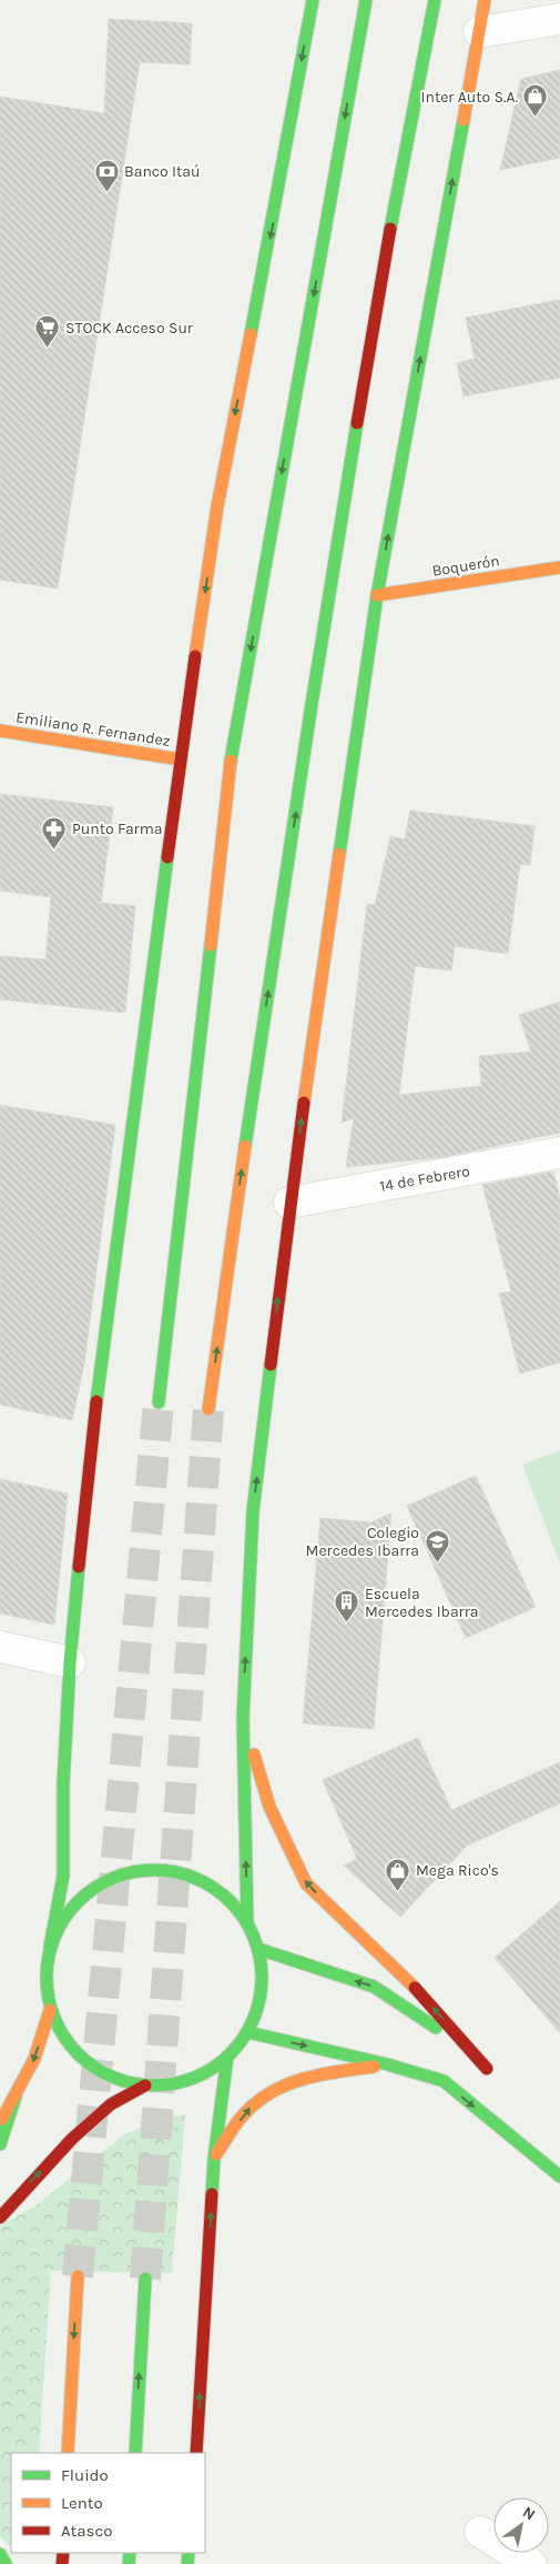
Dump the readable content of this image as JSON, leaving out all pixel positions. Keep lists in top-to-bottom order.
{
  "streets": {
    "main road": ["Boquerón", "Emiliano R. Fernandez"],
    "street": ["14 de Febrero"]
  },
  "places": {
    "shop": ["Inter Auto S.A.", "Mega Rico's"],
    "bank": ["Banco Itaú"],
    "supermarket": ["STOCK Acceso Sur"],
    "pharmacy": ["Punto Farma"],
    "school or university": ["Colegio Mercedes Ibarra"],
    "building": ["Escuela Mercedes Ibarra"]
  },
  "legend": ["Fluido", "Lento", "Atasco"],
  "north": "top right"
}
